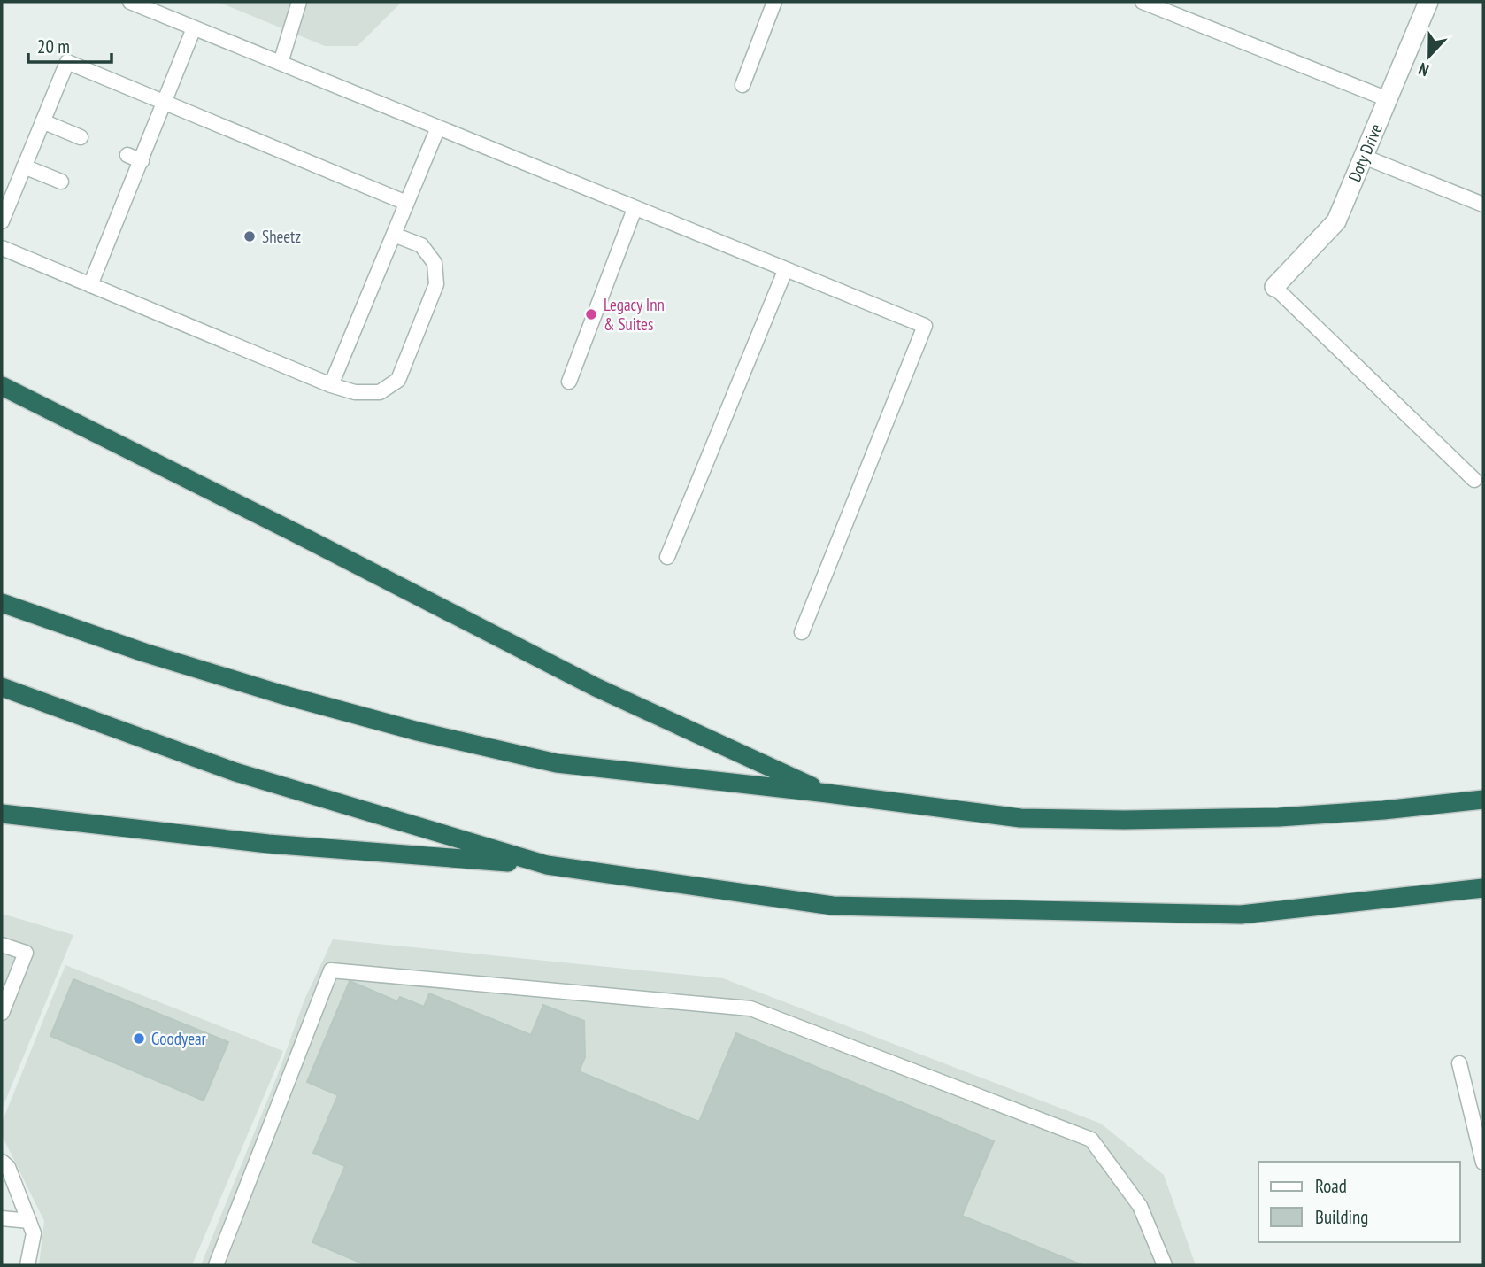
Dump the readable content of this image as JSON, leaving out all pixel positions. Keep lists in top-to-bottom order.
{
  "streets": {
    "street": ["Doty Drive"]
  },
  "places": ["Sheetz", "Legacy Inn & Suites", "Goodyear"],
  "legend": ["Road", "Building"],
  "scale_bar": "20 m",
  "north": "bottom"
}
